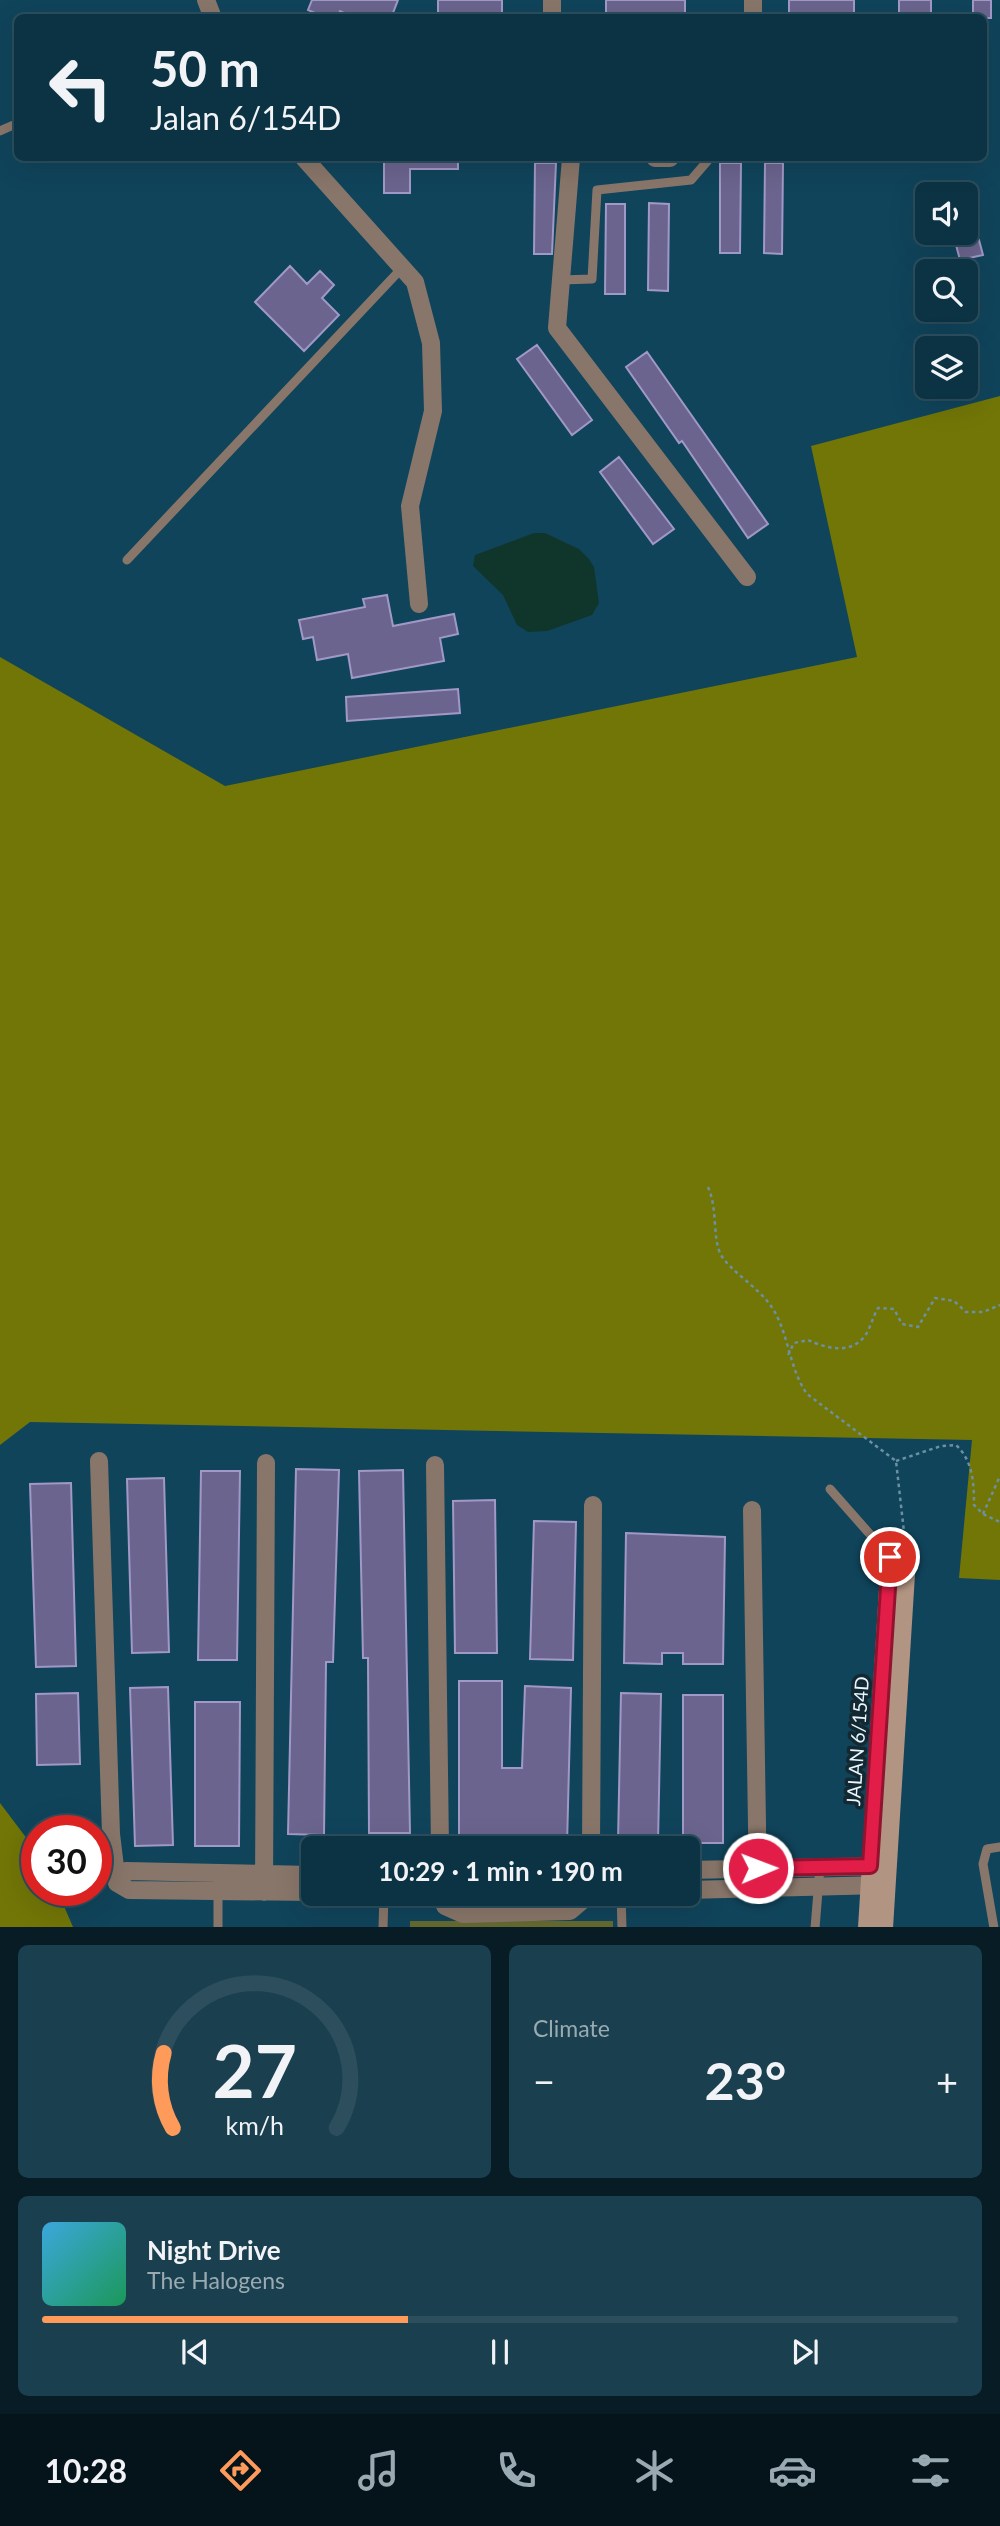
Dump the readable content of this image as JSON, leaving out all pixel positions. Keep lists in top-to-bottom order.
{
  "streets": {
    "street": ["JALAN 6/154D"]
  },
  "page": {
    "turn": ["50 m", "Jalan 6/154D"],
    "limit": "30",
    "trip": "10:29 · 1 min · 190 m",
    "tile": "Climate",
    "heat": ["−", "23°", "+"],
    "song": ["Night Drive", "The Halogens"],
    "tabs": "10:28",
    "gauge": ["27", "km/h"]
  }
}
